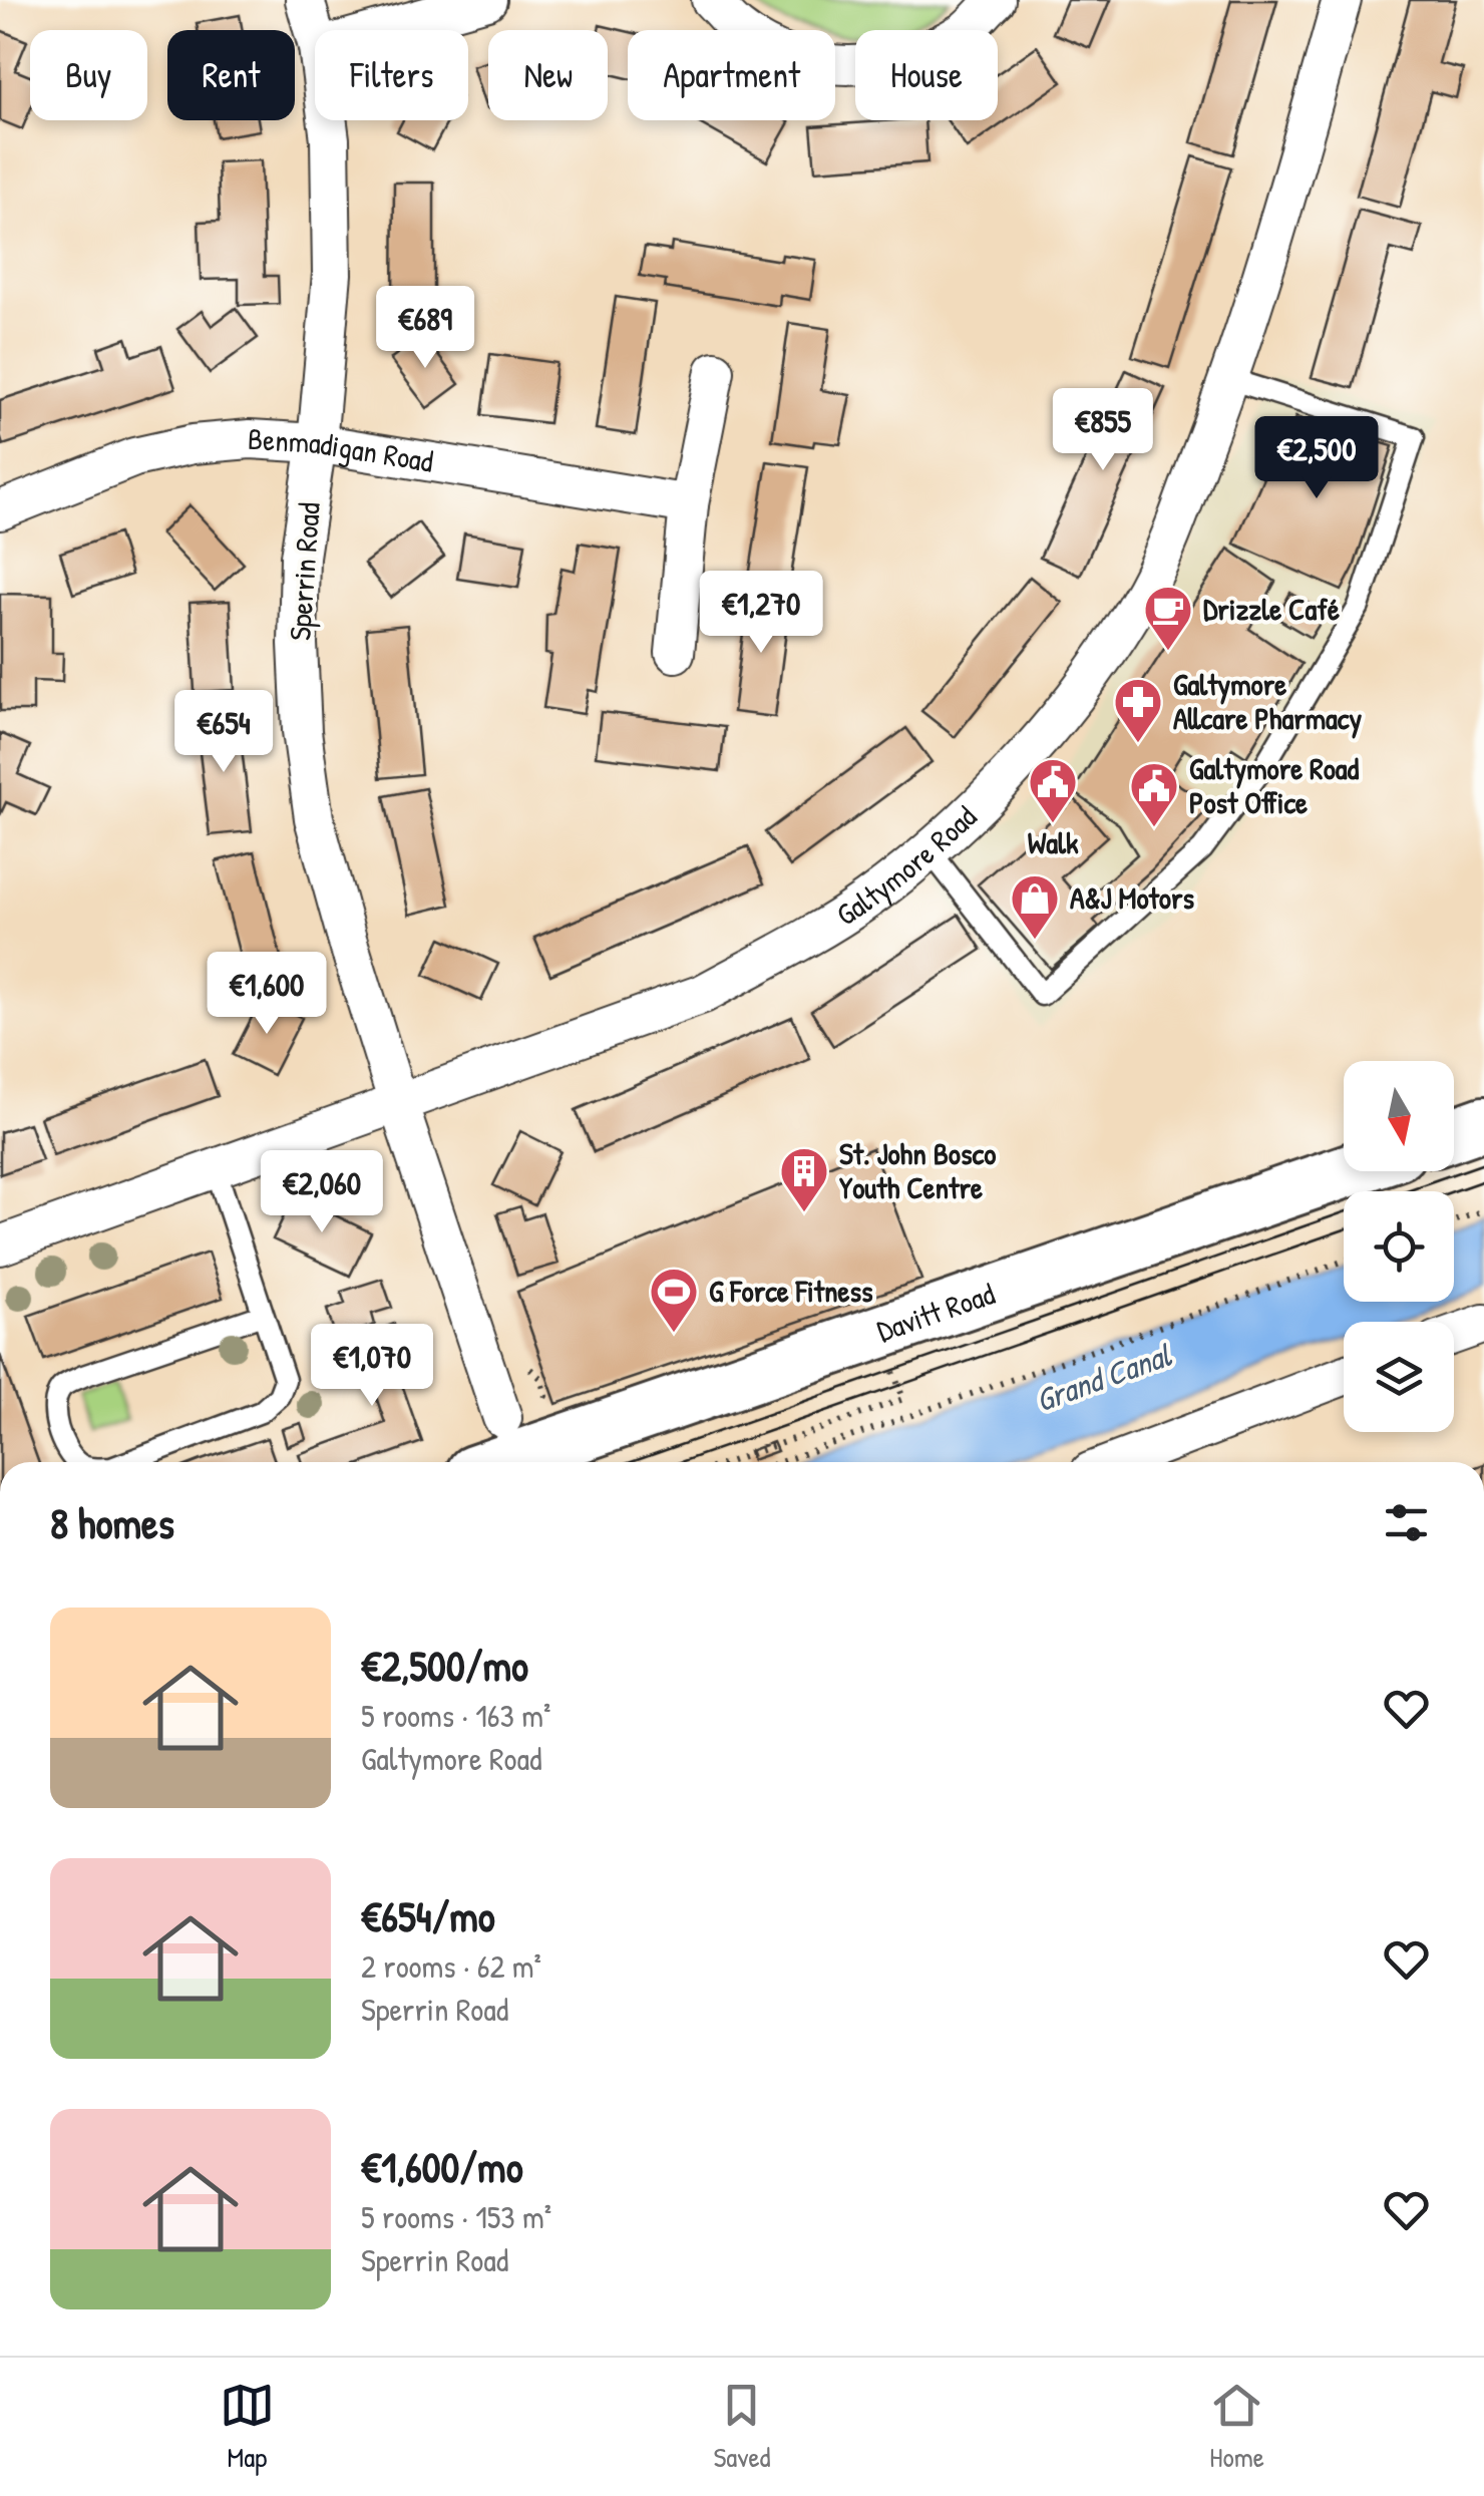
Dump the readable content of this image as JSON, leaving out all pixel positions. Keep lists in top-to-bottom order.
{
  "streets": {
    "main road": ["Davitt Road"],
    "street": ["Benmadigan Road", "Sperrin Road", "Galtymore Road"]
  },
  "crossings": [
    ["Benmadigan Road", "Sperrin Road"],
    ["Sperrin Road", "Galtymore Road"]
  ],
  "water": ["Grand Canal"],
  "places": {
    "cafe": ["Drizzle Café"],
    "pharmacy": ["Galtymore Allcare Pharmacy"],
    "public building": ["Walk", "Galtymore Road Post Office"],
    "shop": ["A&J Motors"],
    "building": ["St. John Bosco Youth Centre"],
    "sports": ["G Force Fitness"]
  },
  "north": "bottom",
  "page": {
    "chip": [
      "Buy",
      "Rent",
      "Filters",
      "New",
      "Apartment",
      "House"
    ],
    "price": [
      "€689",
      "€855",
      "€2,500",
      "€1,270",
      "€654",
      "€1,600",
      "€2,060",
      "€1,070"
    ],
    "heading": "8 homes",
    "list": [
      {
        "name": "€2,500/mo",
        "note": "5 rooms · 163 m² · Galtymore Road"
      },
      {
        "name": "€654/mo",
        "note": "2 rooms · 62 m² · Sperrin Road"
      },
      {
        "name": "€1,600/mo",
        "note": "5 rooms · 153 m² · Sperrin Road"
      }
    ],
    "tabs": ["Map", "Saved", "Home"]
  }
}
